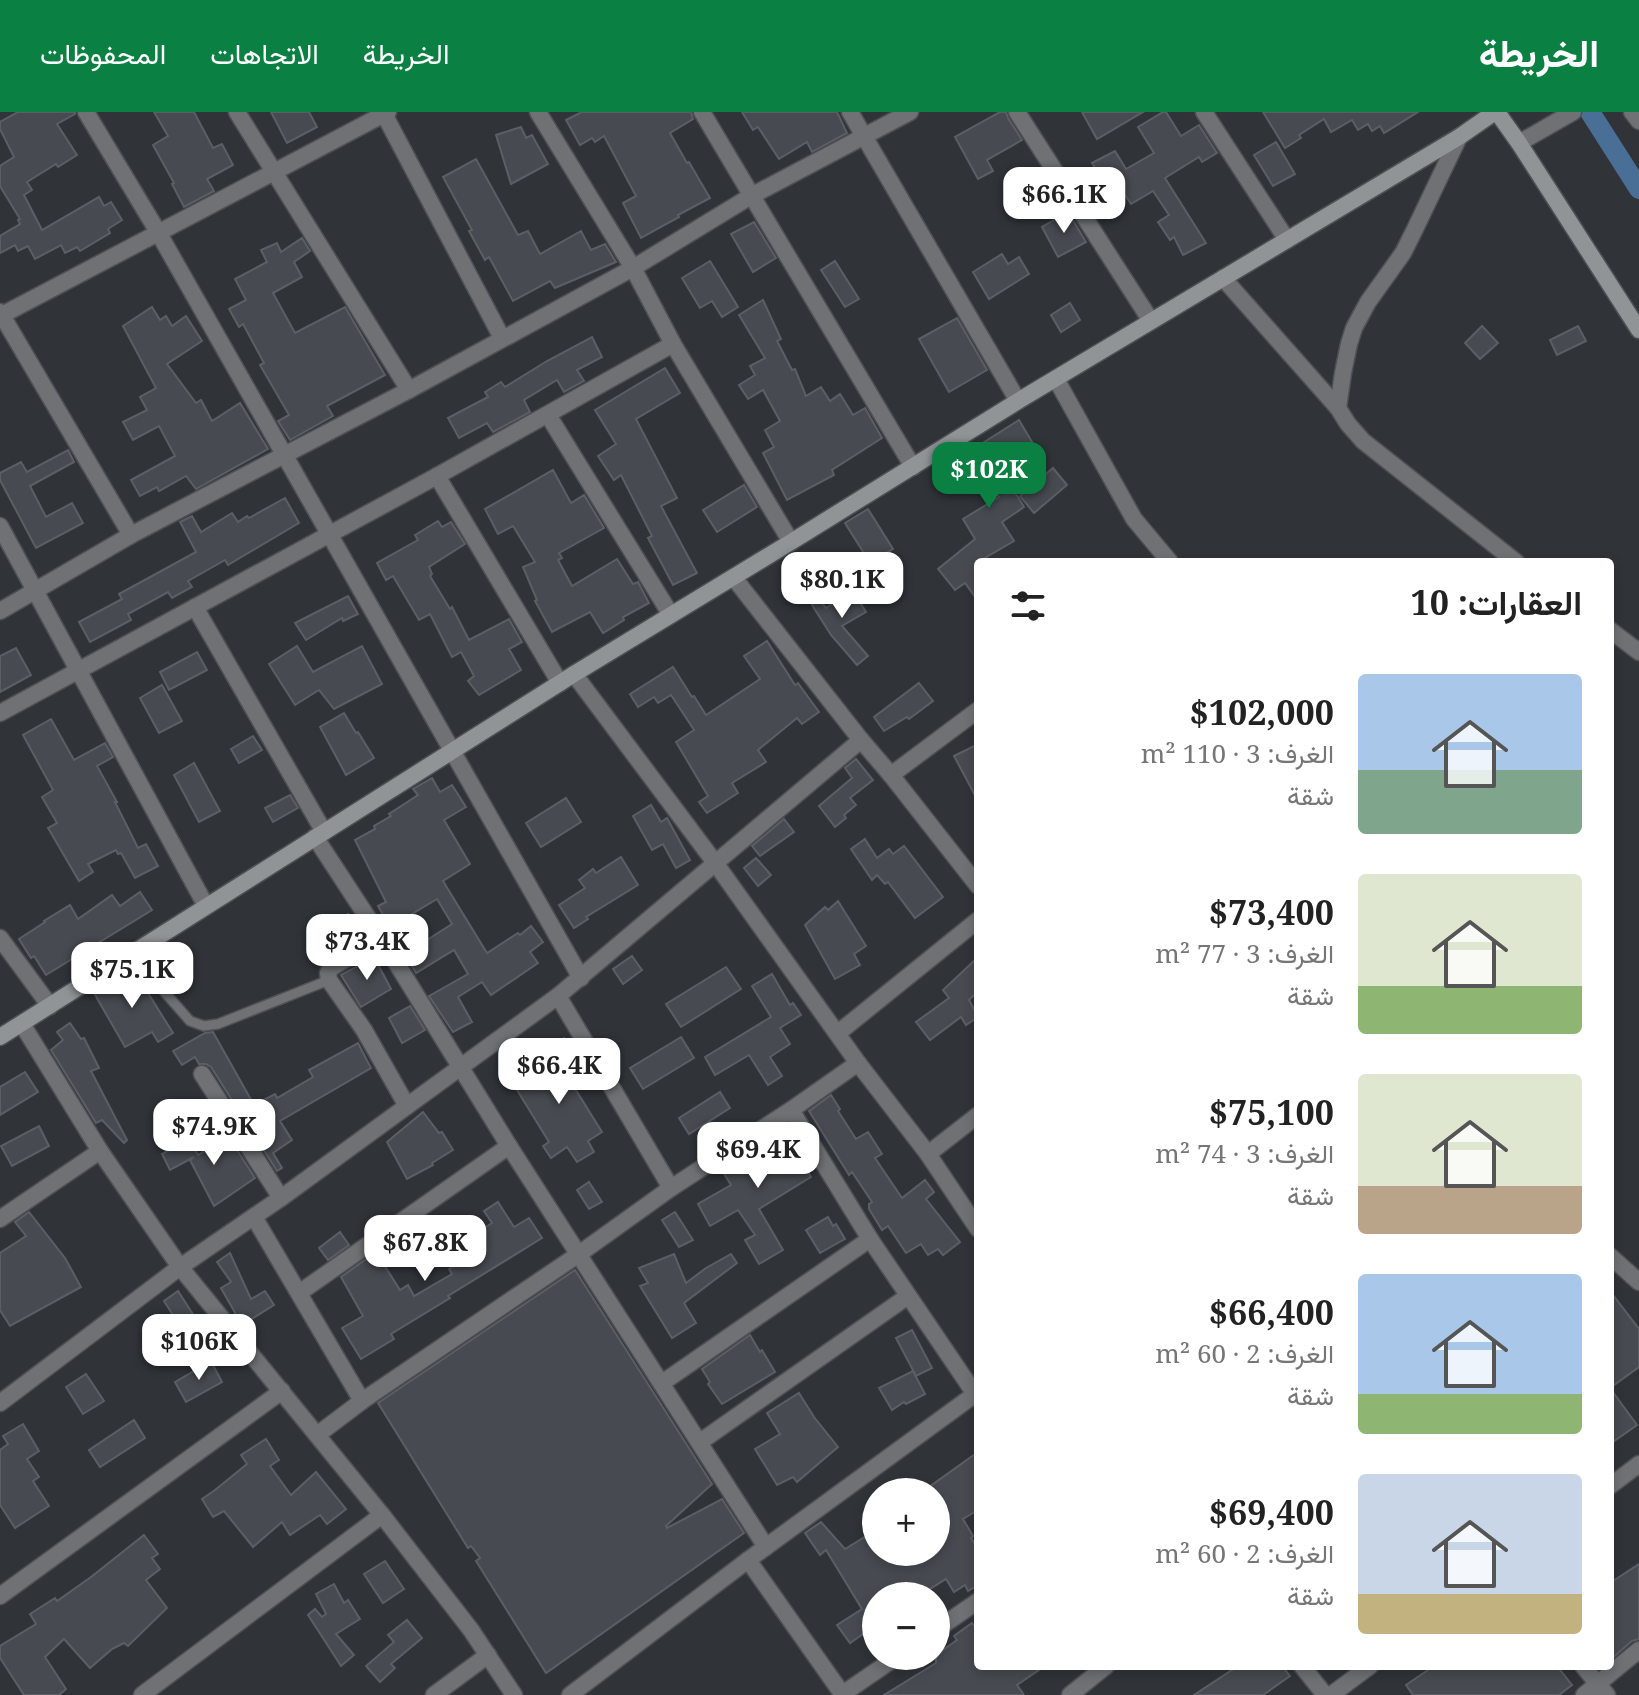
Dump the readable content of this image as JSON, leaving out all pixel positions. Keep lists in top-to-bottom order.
{
  "page": {
    "header": "الخريطة",
    "nav": ["الخريطة", "الاتجاهات", "المحفوظات"],
    "price": [
      "$66.1K",
      "$102K",
      "$80.1K",
      "$73.4K",
      "$75.1K",
      "$66.4K",
      "$74.9K",
      "$69.4K",
      "$67.8K",
      "$106K"
    ],
    "heading": "العقارات: 10",
    "list": [
      {
        "name": "$102,000",
        "note": "الغرف: 3 · 110 m² · شقة"
      },
      {
        "name": "$73,400",
        "note": "الغرف: 3 · 77 m² · شقة"
      },
      {
        "name": "$75,100",
        "note": "الغرف: 3 · 74 m² · شقة"
      },
      {
        "name": "$66,400",
        "note": "الغرف: 2 · 60 m² · شقة"
      },
      {
        "name": "$69,400",
        "note": "الغرف: 2 · 60 m² · شقة"
      }
    ],
    "map_buttons": ["+", "−"]
  }
}
